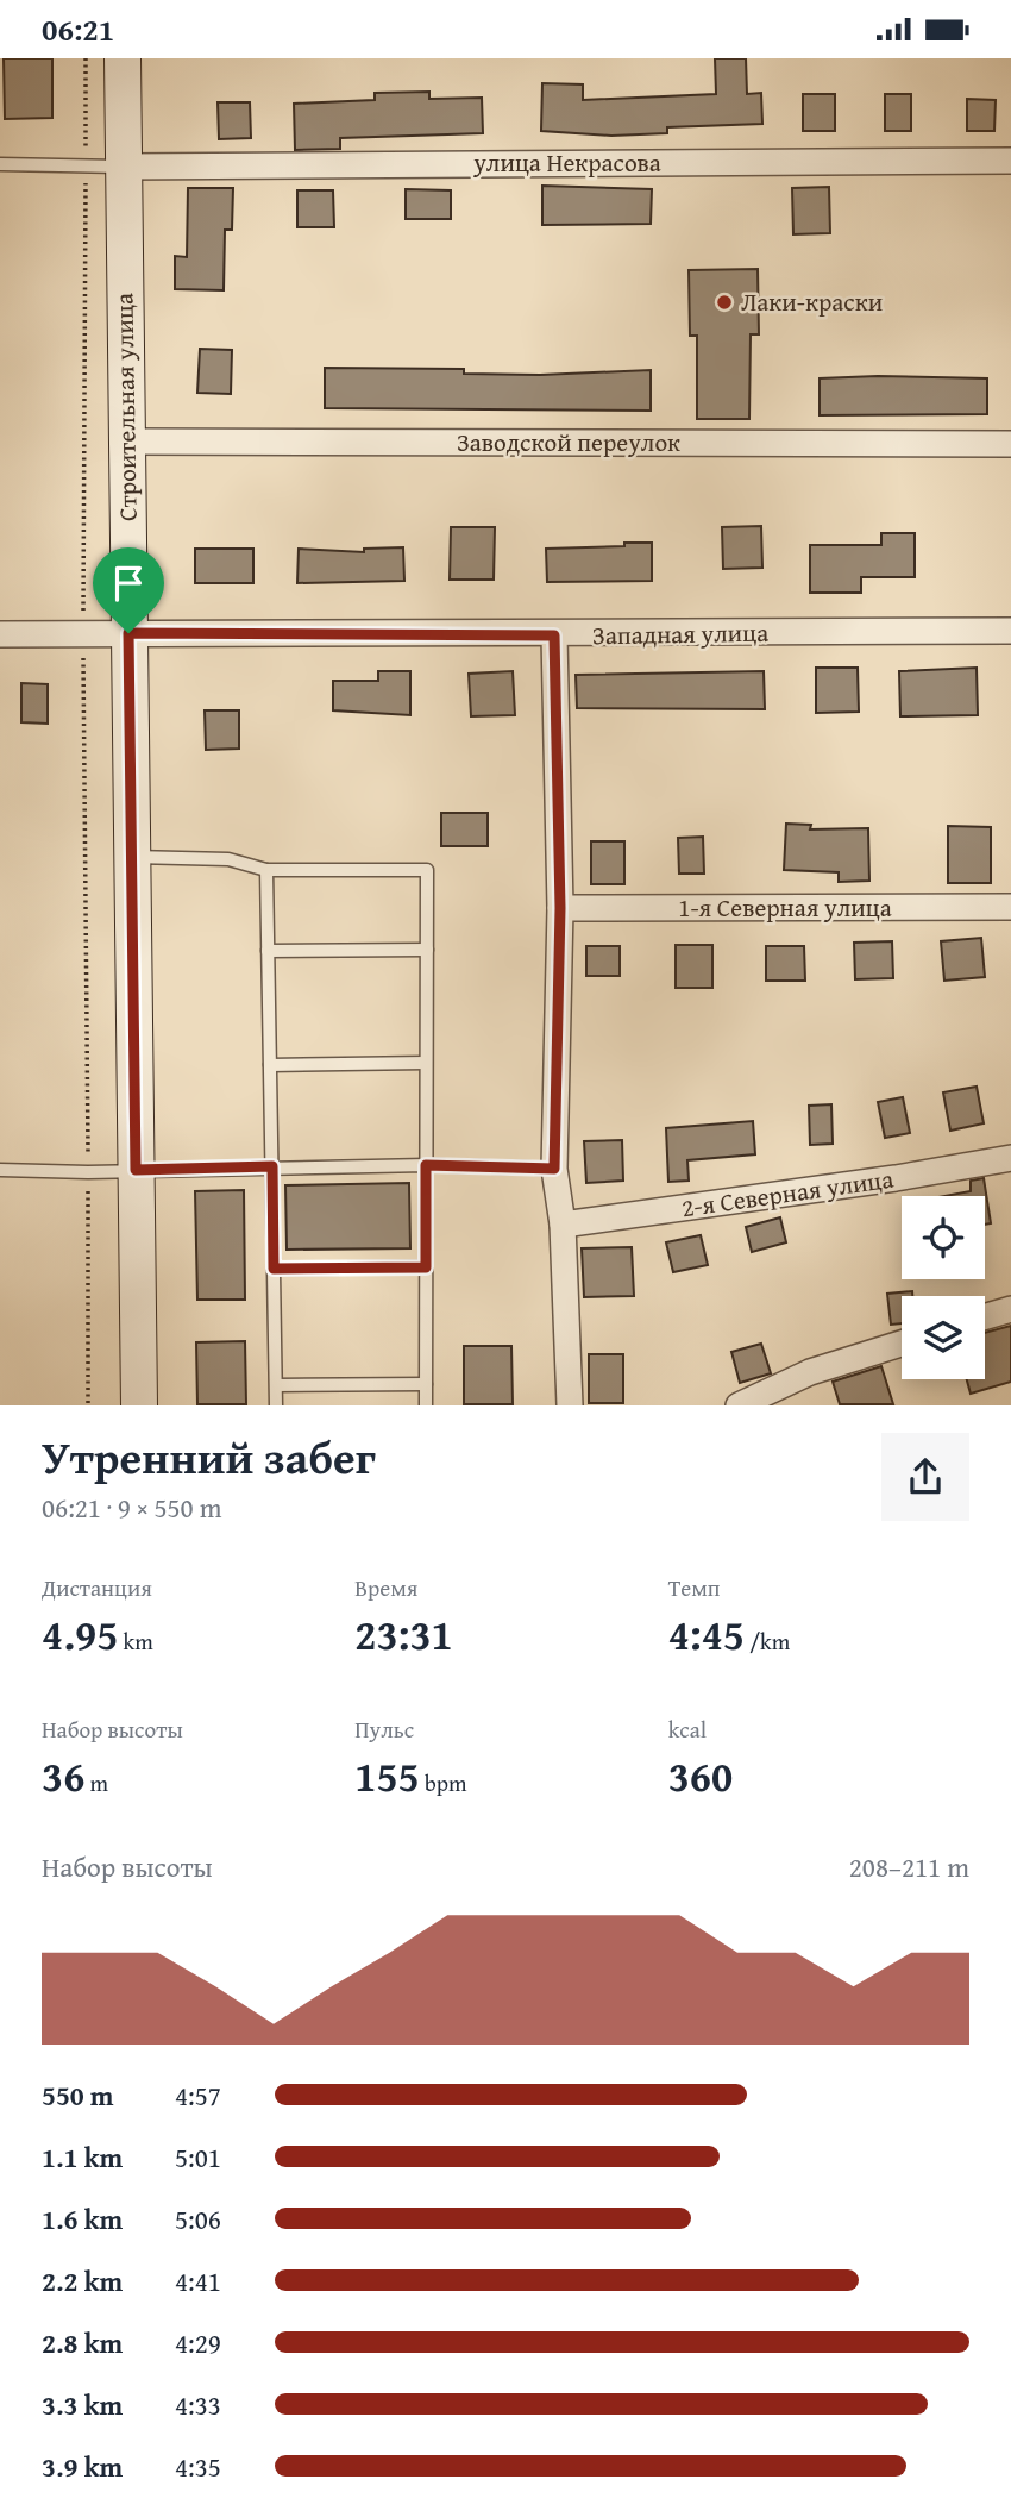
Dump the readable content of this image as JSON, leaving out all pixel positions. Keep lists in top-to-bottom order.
{
  "streets": {
    "street": [
      "улица Некрасова",
      "Строительная улица",
      "Заводской переулок",
      "Западная улица",
      "1-я Северная улица",
      "2-я Северная улица"
    ]
  },
  "crossings": [
    ["улица Некрасова", "Строительная улица"],
    ["Строительная улица", "Заводской переулок"],
    ["Строительная улица", "Западная улица"]
  ],
  "places": ["Лаки-краски"],
  "page": {
    "status": "06:21",
    "heading": ["Утренний забег", "06:21 · 9 × 550 m"],
    "stats": [
      ["Дистанция", "4.95 km"],
      ["Время", "23:31"],
      ["Темп", "4:45 /km"],
      ["Набор высоты", "36 m"],
      ["Пульс", "155 bpm"],
      ["kcal", "360"]
    ],
    "chart": ["Набор высоты", "208–211 m"],
    "list": [
      {
        "name": "550 m",
        "note": "4:57"
      },
      {
        "name": "1.1 km",
        "note": "5:01"
      },
      {
        "name": "1.6 km",
        "note": "5:06"
      },
      {
        "name": "2.2 km",
        "note": "4:41"
      },
      {
        "name": "2.8 km",
        "note": "4:29"
      },
      {
        "name": "3.3 km",
        "note": "4:33"
      },
      {
        "name": "3.9 km",
        "note": "4:35"
      }
    ]
  }
}
